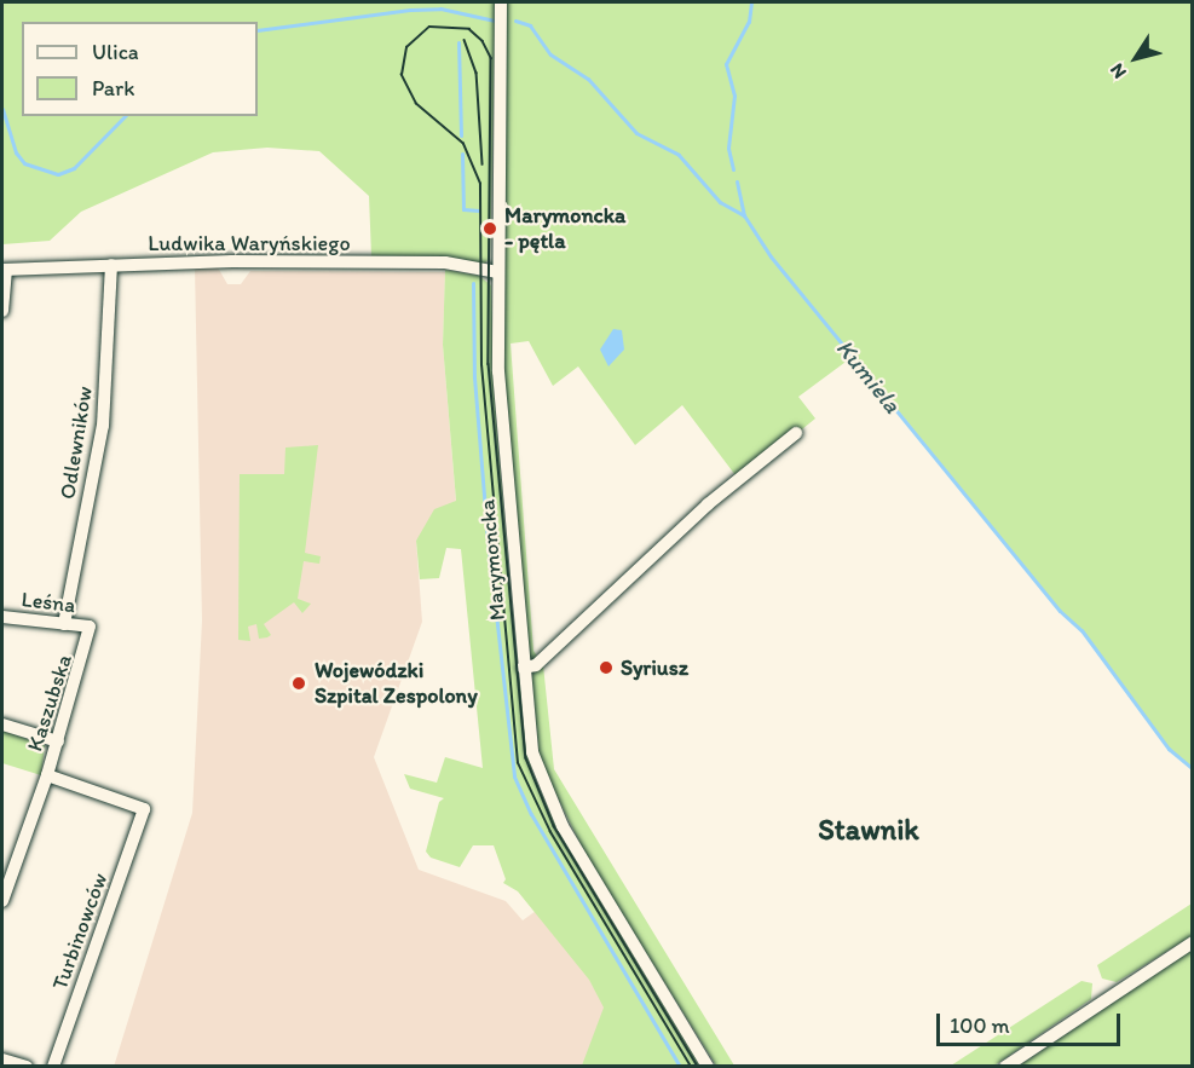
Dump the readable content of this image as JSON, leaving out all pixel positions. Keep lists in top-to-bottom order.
{
  "streets": {
    "street": [
      "Ludwika Waryńskiego",
      "Odlewników",
      "Marymoncka",
      "Leśna",
      "Kaszubska",
      "Turbinowców"
    ]
  },
  "crossings": [
    ["Ludwika Waryńskiego", "Odlewników"],
    ["Ludwika Waryńskiego", "Marymoncka"],
    ["Odlewników", "Leśna"],
    ["Leśna", "Kaszubska"],
    ["Kaszubska", "Turbinowców"]
  ],
  "districts": ["Stawnik"],
  "water": ["Kumiela"],
  "places": ["Marymoncka - pętla", "Syriusz", "Wojewódzki Szpital Zespolony"],
  "legend": ["Ulica", "Park"],
  "scale_bar": "100 m",
  "north": "bottom left"
}
